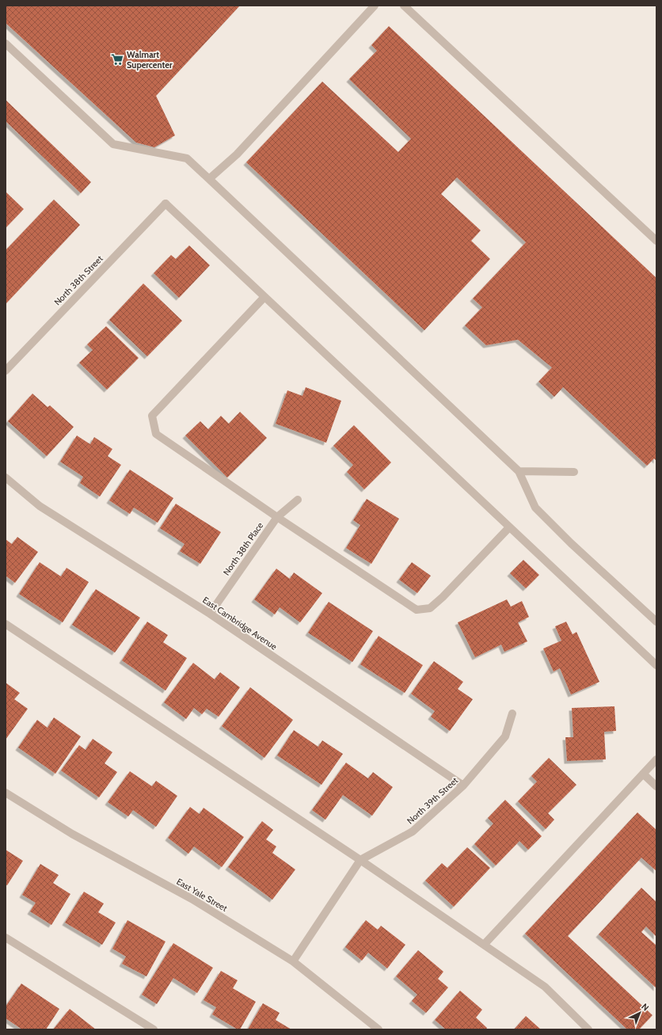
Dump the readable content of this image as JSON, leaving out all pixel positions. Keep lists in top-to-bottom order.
{
  "streets": {
    "street": [
      "North 38th Street",
      "North 38th Place",
      "East Cambridge Avenue",
      "North 39th Street",
      "East Yale Street"
    ]
  },
  "crossings": [
    ["North 38th Place", "East Cambridge Avenue"],
    ["East Cambridge Avenue", "North 39th Street"],
    ["North 39th Street", "East Yale Street"]
  ],
  "places": {
    "supermarket": ["Walmart Supercenter"]
  },
  "north": "top right"
}
